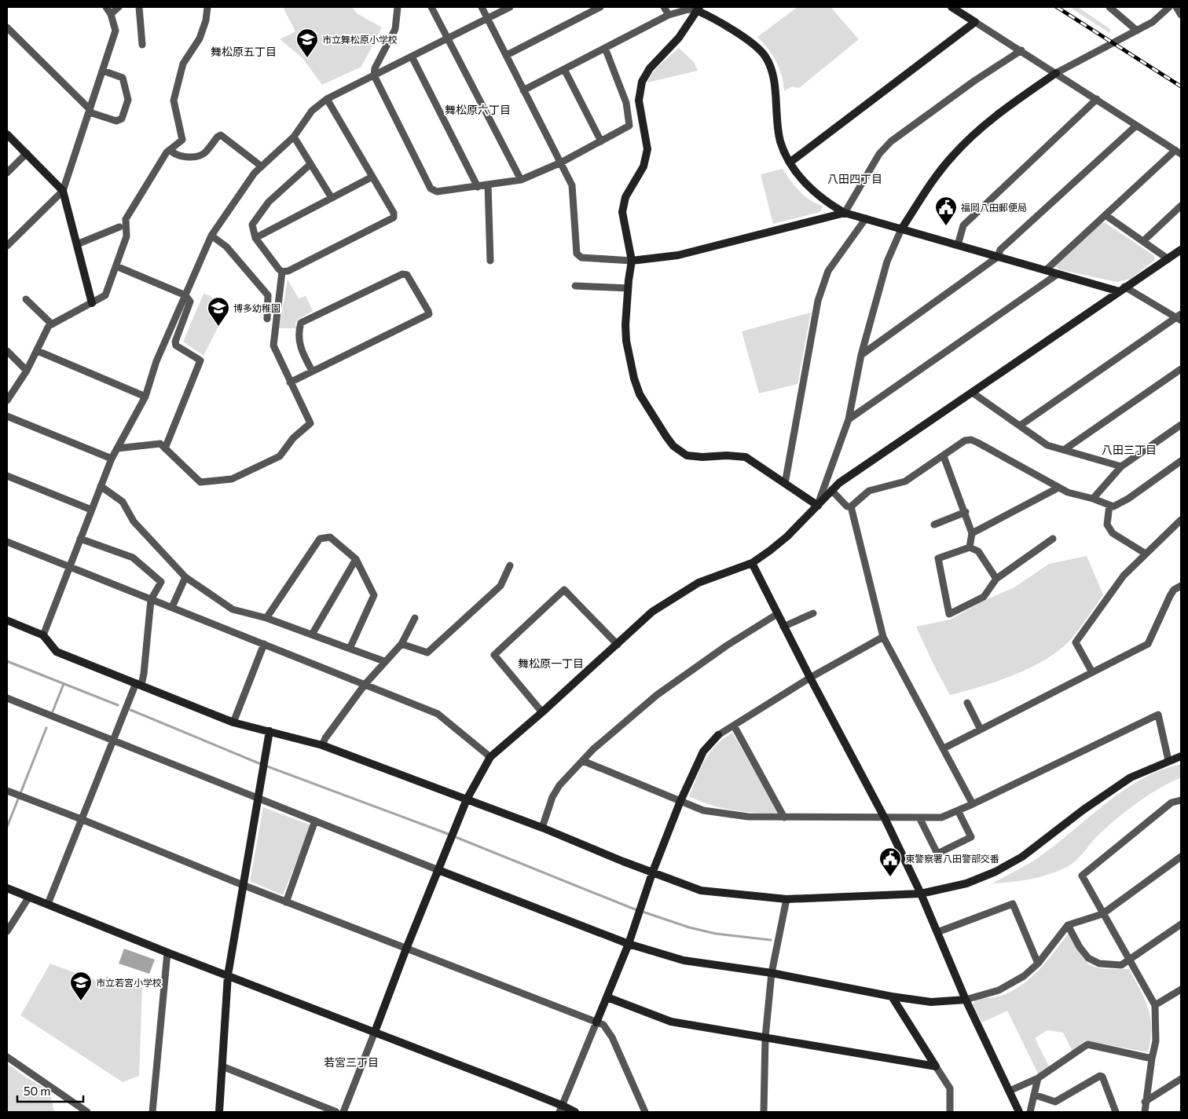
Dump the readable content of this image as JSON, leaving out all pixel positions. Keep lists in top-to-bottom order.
{
  "districts": [
    "舞松原五丁目",
    "舞松原六丁目",
    "八田四丁目",
    "八田三丁目",
    "舞松原一丁目",
    "若宮三丁目"
  ],
  "places": {
    "school or university": ["市立舞松原小学校", "博多幼稚園", "市立若宮小学校"],
    "public building": ["福岡八田郵便局", "東警察署八田警部交番"]
  },
  "scale_bar": "50 m"
}
